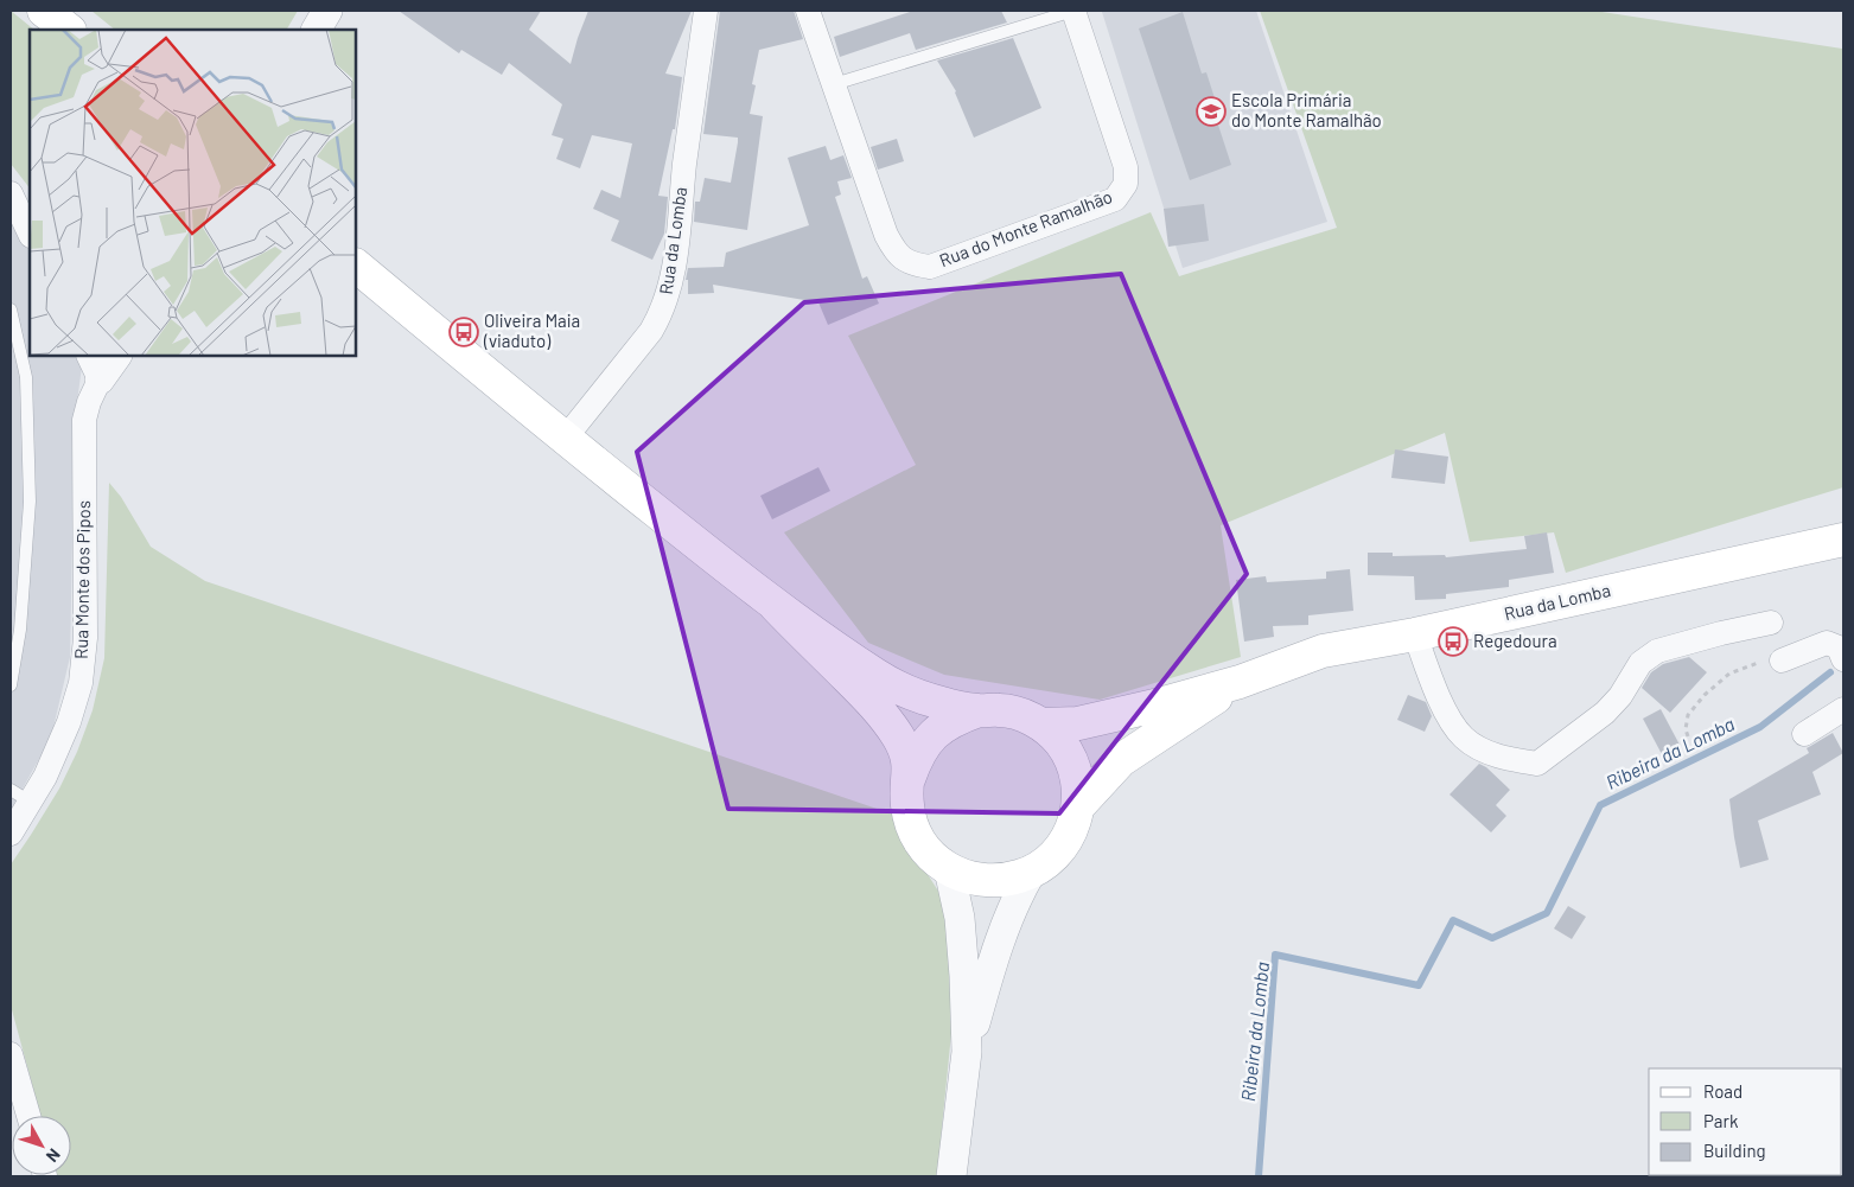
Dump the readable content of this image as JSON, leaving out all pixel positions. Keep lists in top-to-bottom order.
{
  "streets": {
    "main road": ["Rua da Lomba"],
    "street": ["Rua do Monte Ramalhão", "Rua Monte dos Pipos"]
  },
  "water": ["Ribeira da Lomba"],
  "places": {
    "school or university": ["Escola Primária do Monte Ramalhão"],
    "bus stop": ["Oliveira Maia (viaduto)", "Regedoura"]
  },
  "legend": ["Road", "Park", "Building"],
  "north": "bottom right"
}
